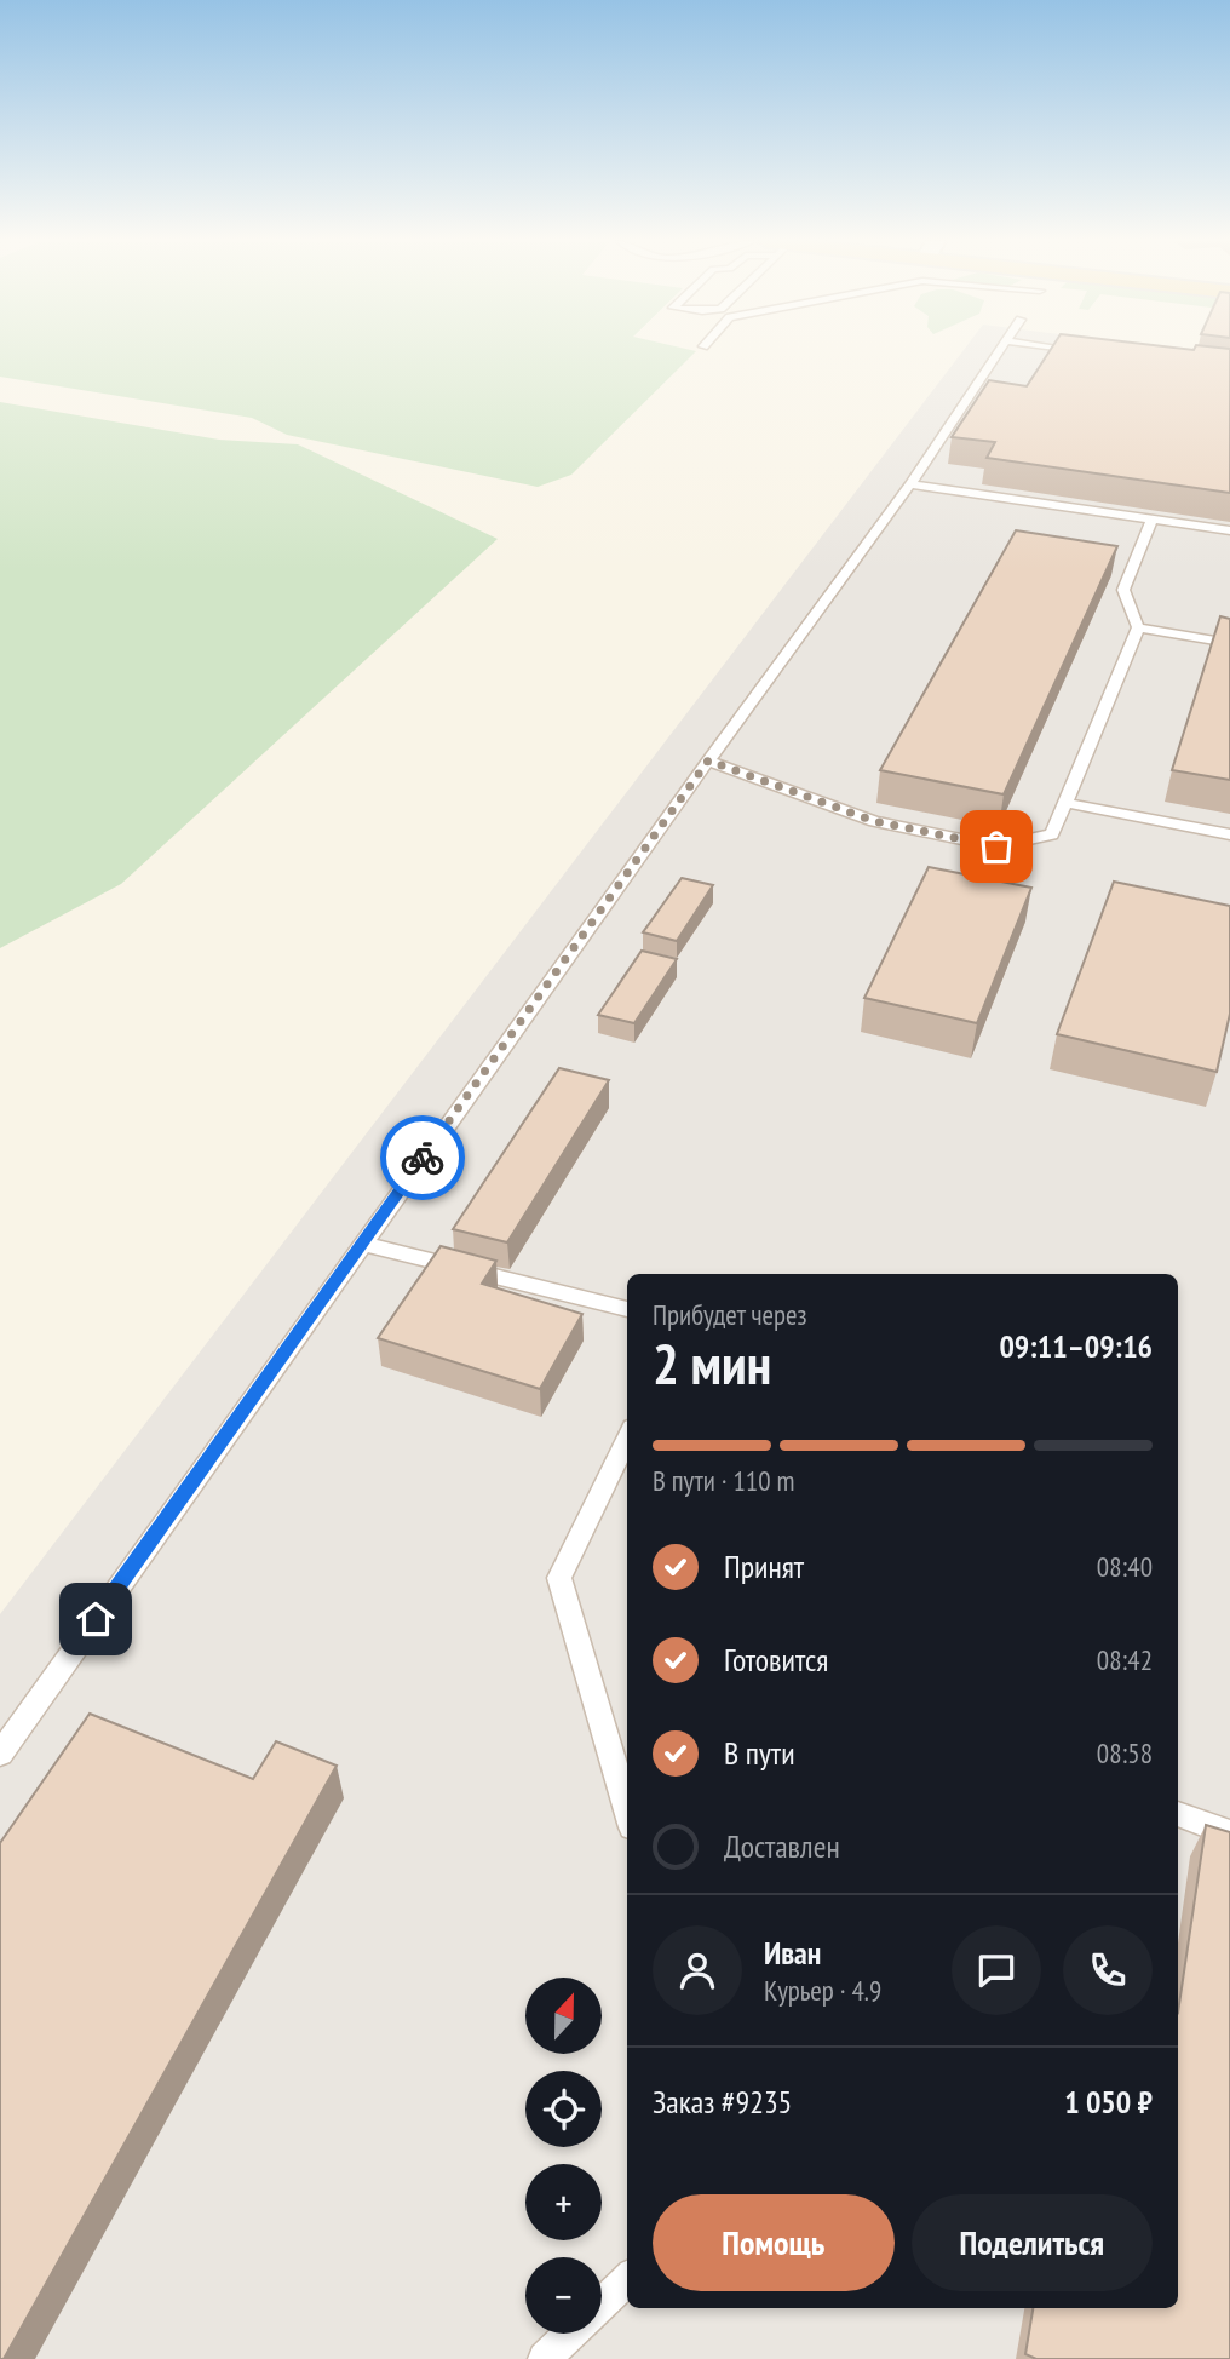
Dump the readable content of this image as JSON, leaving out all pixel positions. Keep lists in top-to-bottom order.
{
  "north": "top",
  "page": {
    "heading": ["2 мин", "Прибудет через", "09:11–09:16"],
    "panel": [
      "Иван",
      "Курьер · 4.9",
      "Заказ #9235",
      "1 050 ₽"
    ],
    "bar": "В пути · 110 m",
    "list": [
      ["Принят", "08:40"],
      ["Готовится", "08:42"],
      ["В пути", "08:58"],
      "Доставлен"
    ],
    "map_buttons": ["+", "−"],
    "buttons": ["Помощь", "Поделиться"]
  }
}
